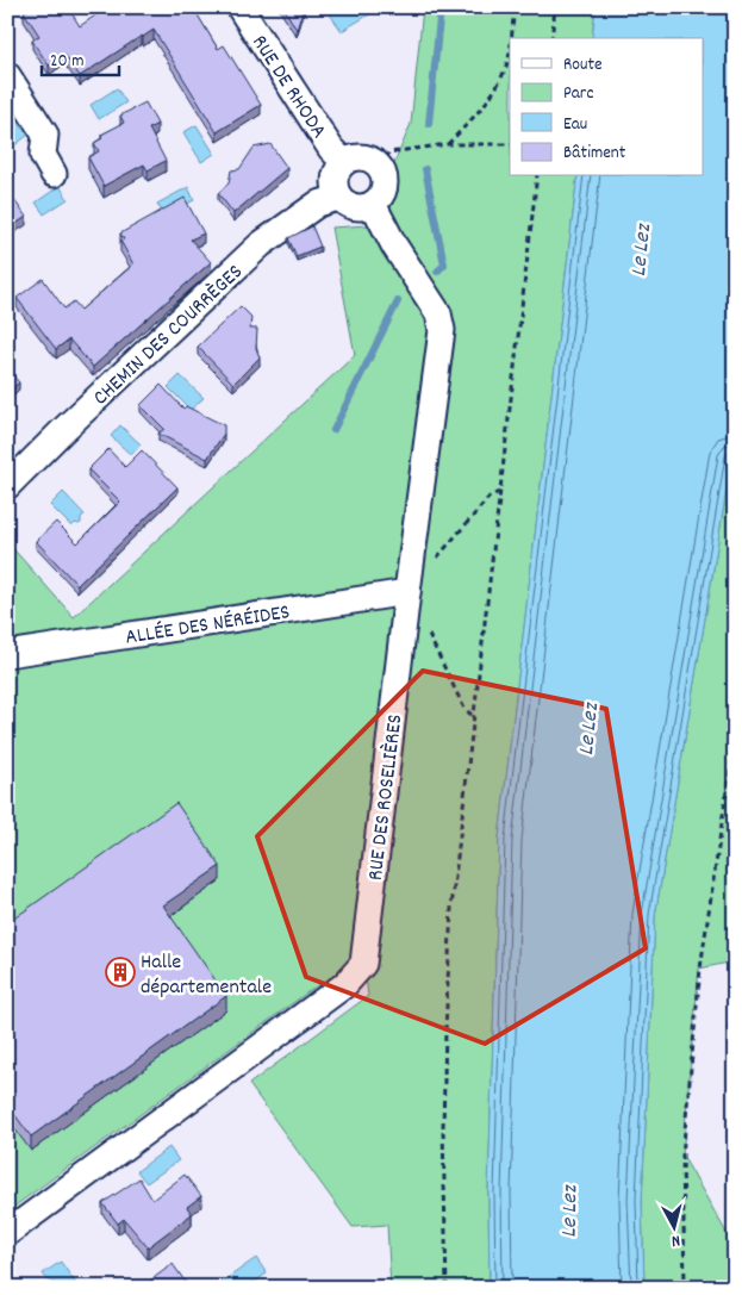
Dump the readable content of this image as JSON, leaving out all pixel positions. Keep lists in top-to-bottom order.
{
  "streets": {
    "street": [
      "RUE DE RHODA",
      "CHEMIN DES COURRÈGES",
      "ALLÉE DES NÉRÉIDES",
      "RUE DES ROSELIÈRES"
    ]
  },
  "crossings": [
    ["RUE DE RHODA", "CHEMIN DES COURRÈGES"],
    ["RUE DE RHODA", "RUE DES ROSELIÈRES"],
    ["CHEMIN DES COURRÈGES", "RUE DES ROSELIÈRES"],
    ["ALLÉE DES NÉRÉIDES", "RUE DES ROSELIÈRES"]
  ],
  "water": ["Le Lez"],
  "places": {
    "building": ["Halle départementale"]
  },
  "legend": [
    "Route",
    "Parc",
    "Eau",
    "Bâtiment"
  ],
  "scale_bar": "20 m",
  "north": "bottom"
}
